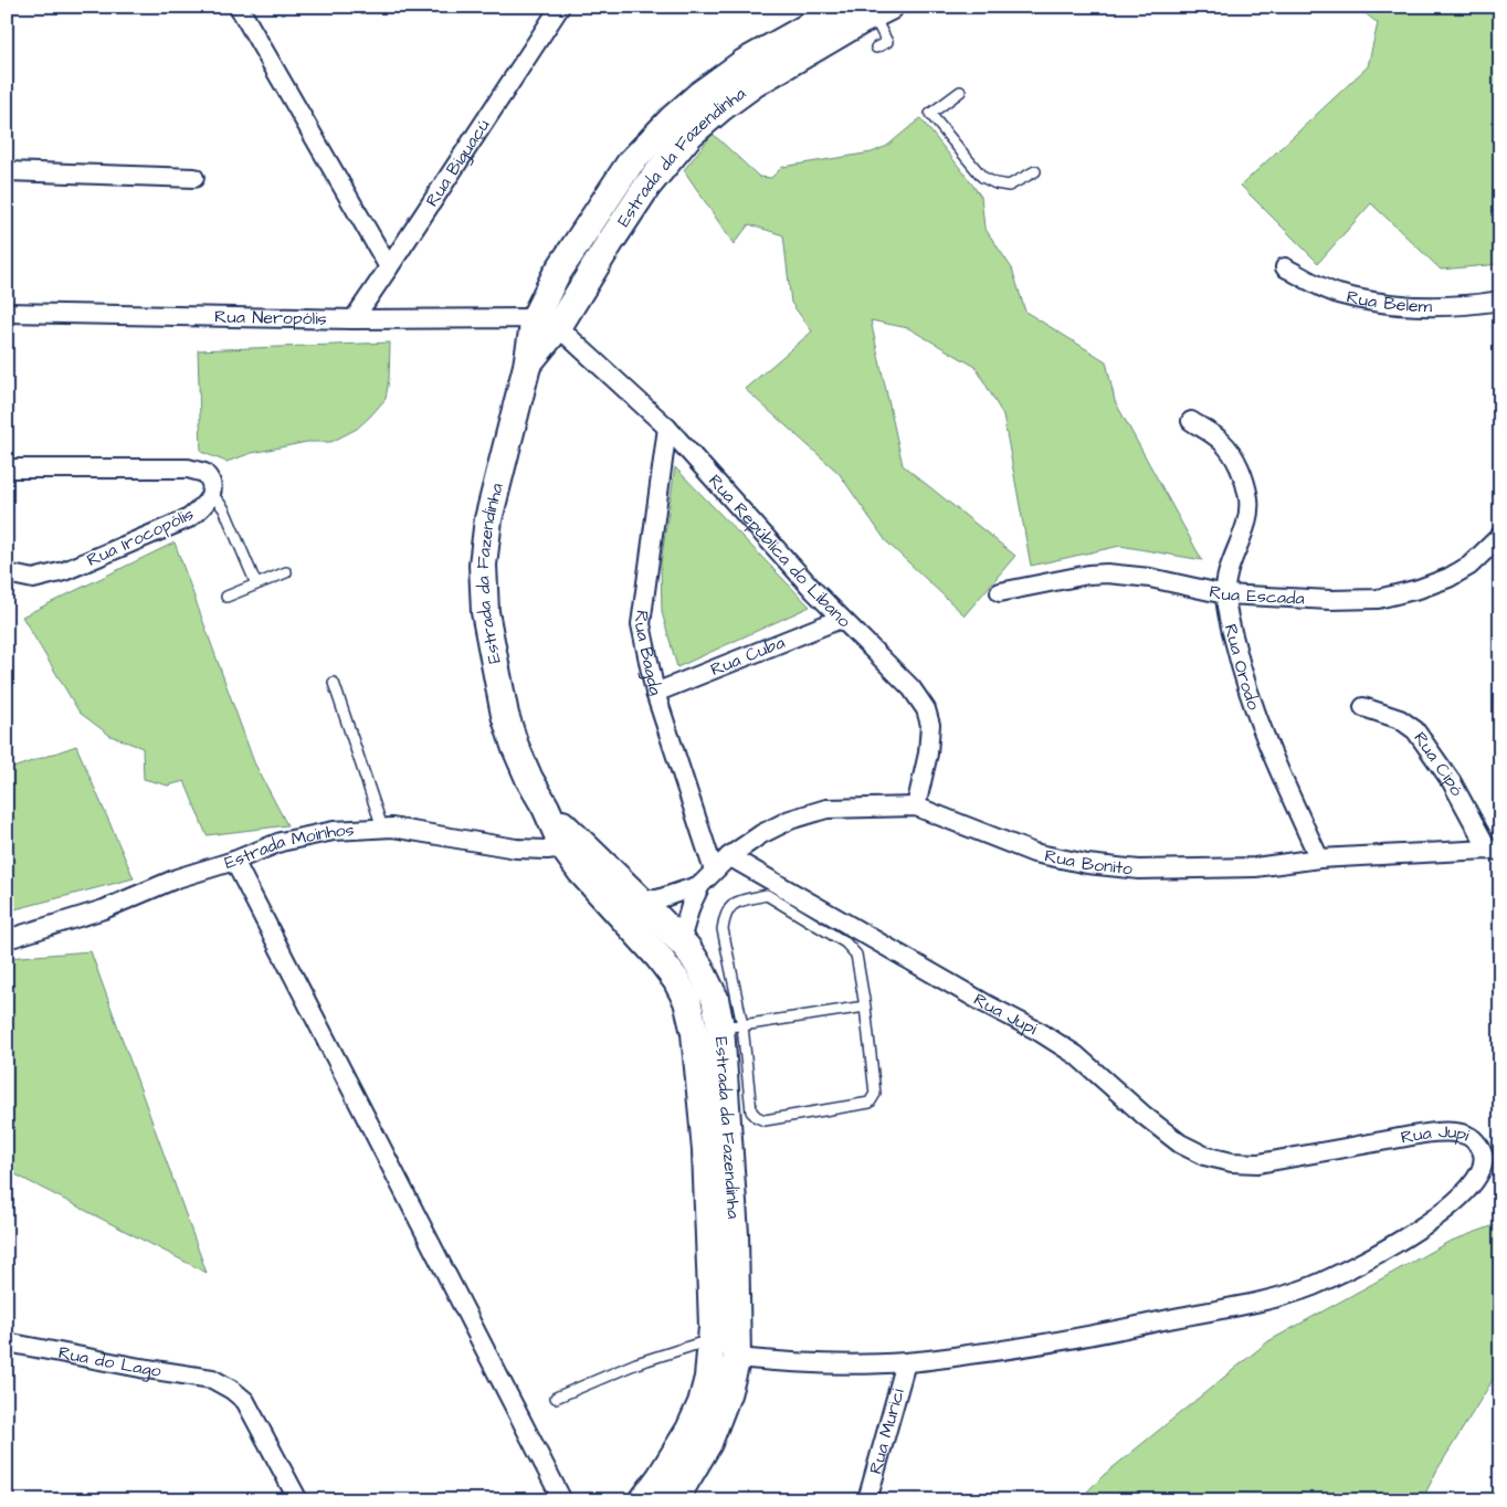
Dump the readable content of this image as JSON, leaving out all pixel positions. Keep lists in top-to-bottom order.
{
  "streets": {
    "main road": ["Estrada da Fazendinha"],
    "street": [
      "Rua Biguaçú",
      "Rua Belem",
      "Rua Neropólis",
      "Rua Irocopólis",
      "Rua República do Libano",
      "Rua Escada",
      "Rua Bagda",
      "Rua Cuba",
      "Rua Orodo",
      "Rua Cipó",
      "Estrada Moinhos",
      "Rua Bonito",
      "Rua Jupi",
      "Rua do Lago",
      "Rua Murici"
    ]
  },
  "crossings": [
    ["Estrada da Fazendinha", "Rua Neropólis"],
    ["Estrada da Fazendinha", "Rua República do Libano"],
    ["Estrada da Fazendinha", "Estrada Moinhos"],
    ["Estrada da Fazendinha", "Rua Jupi"],
    ["Rua Biguaçú", "Rua Neropólis"],
    ["Rua Neropólis", "Rua República do Libano"],
    ["Rua República do Libano", "Rua Bagda"],
    ["Rua República do Libano", "Rua Cuba"],
    ["Rua República do Libano", "Rua Bonito"],
    ["Rua Escada", "Rua Orodo"],
    ["Rua Bagda", "Rua Cuba"],
    ["Rua Bagda", "Rua Bonito"],
    ["Rua Orodo", "Rua Bonito"],
    ["Rua Cipó", "Rua Bonito"],
    ["Rua Bonito", "Rua Jupi"],
    ["Rua Jupi", "Rua Murici"]
  ]
}
